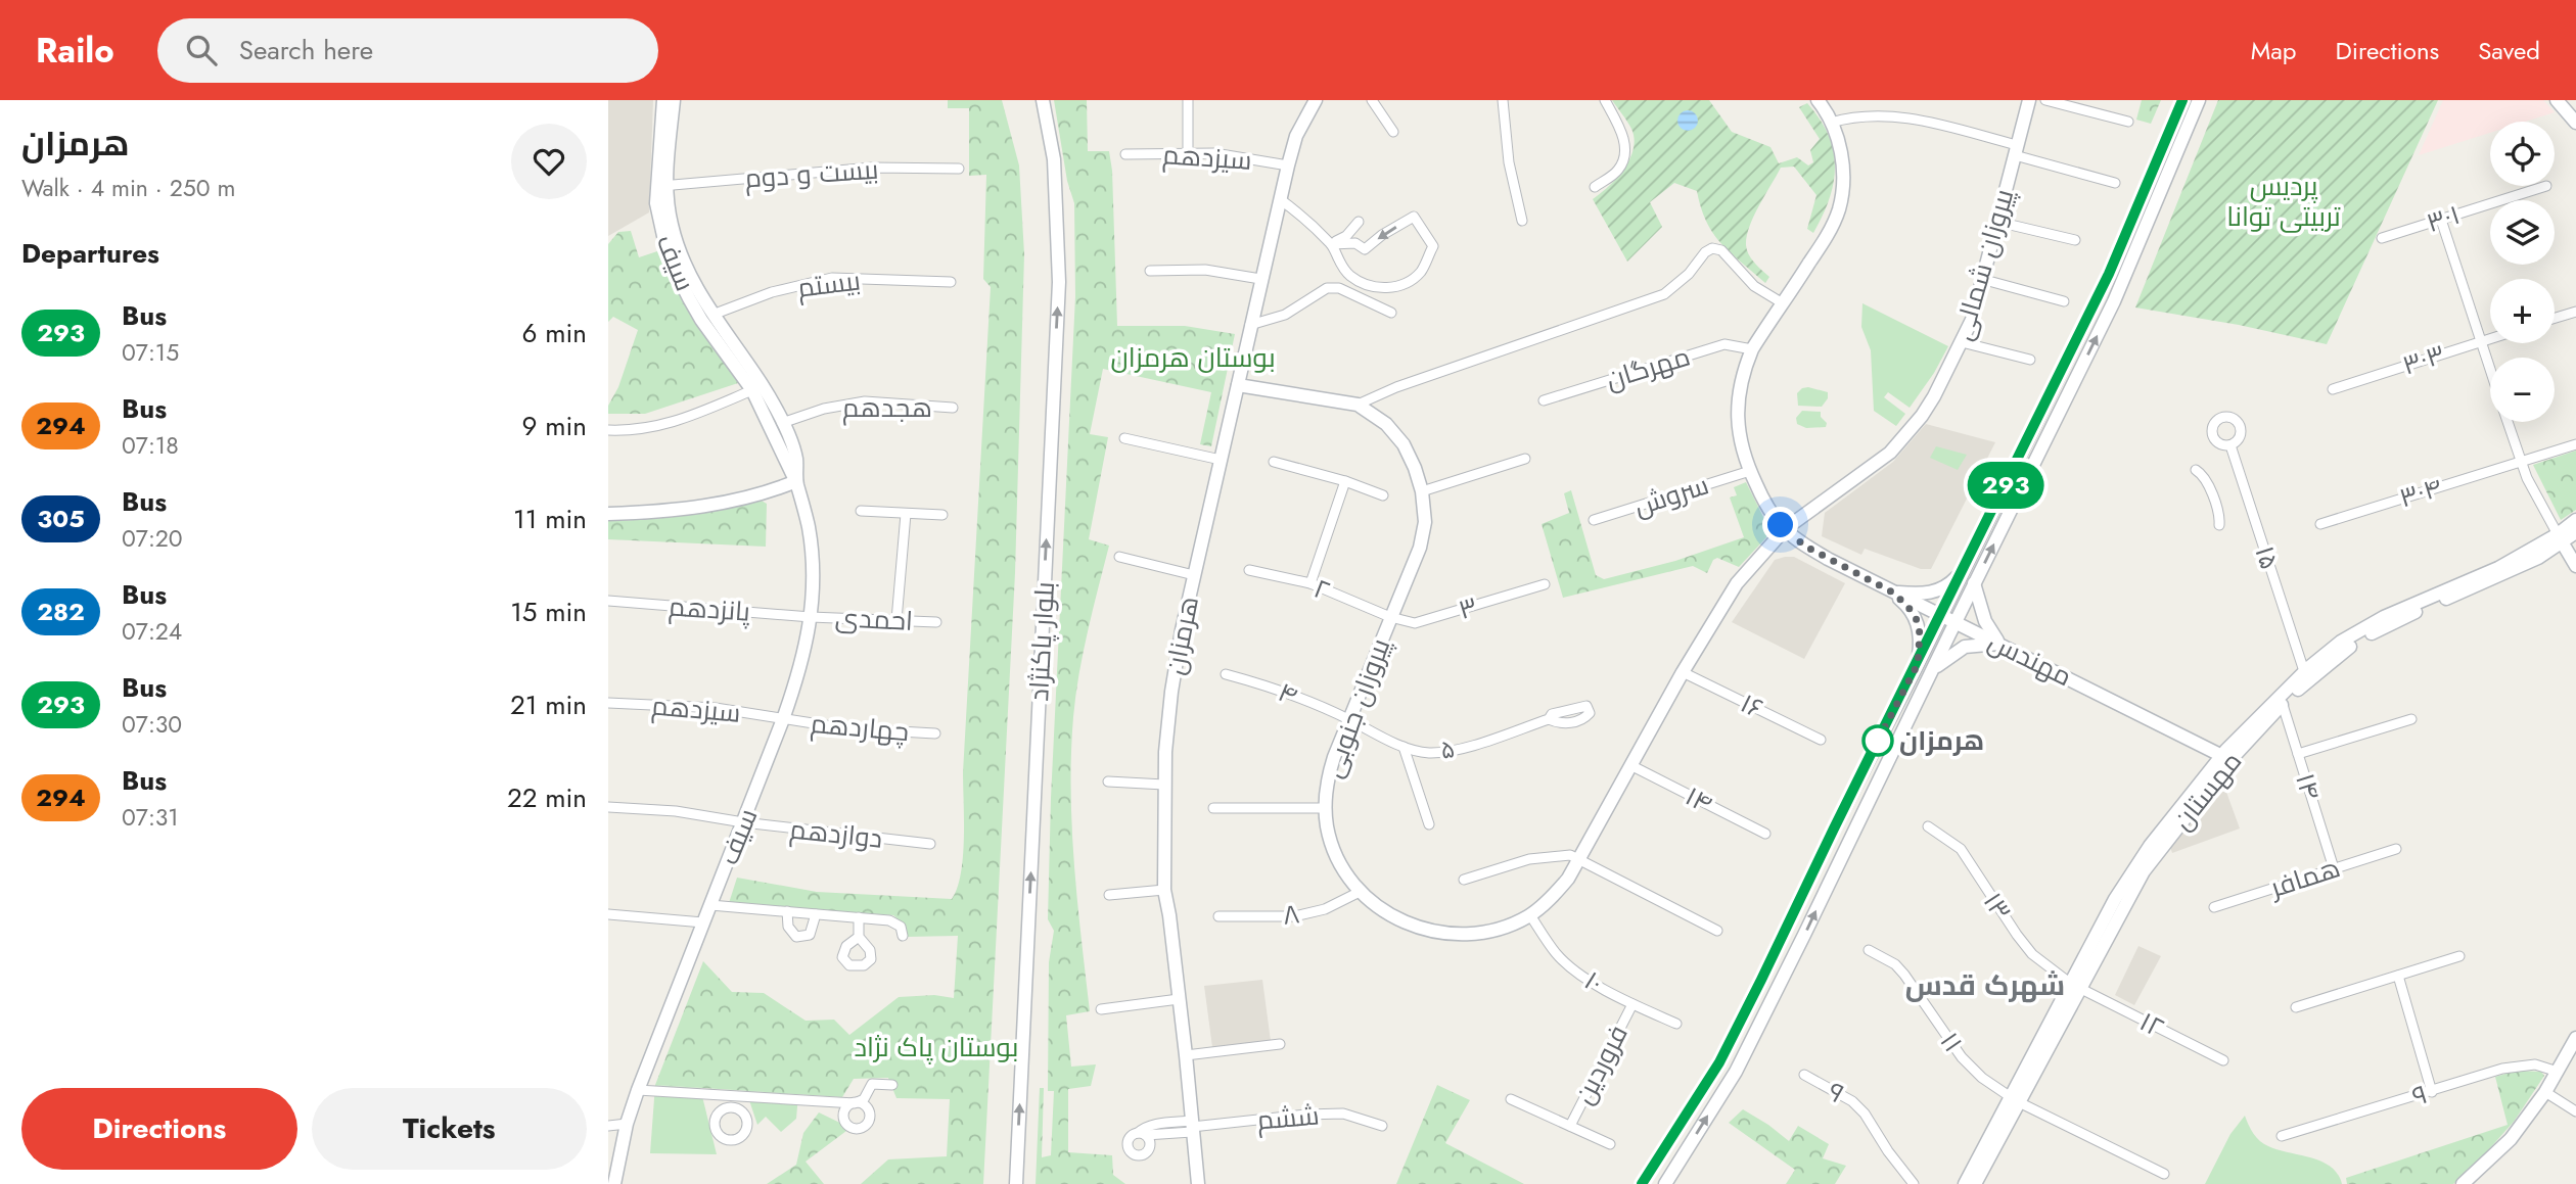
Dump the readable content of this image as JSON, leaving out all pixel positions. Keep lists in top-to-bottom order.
{
  "streets": {
    "street": [
      "سیزدهم",
      "بیست و دوم",
      "۳۰۱",
      "سیف",
      "پیروزان شمالی",
      "بیستم",
      "۳۰۳",
      "مهرگان",
      "هجدهم",
      "۳۰۴",
      "سروش",
      "۱۵",
      "۲",
      "۳",
      "پانزدهم",
      "احمدی",
      "هرمزان",
      "بلوار پاکنژاد",
      "مهندس",
      "۴",
      "۱۶",
      "پیروزان جنوبی",
      "چهاردهم",
      "۵",
      "۱۴",
      "مهستان",
      "دوازدهم",
      "همافر",
      "۱۳",
      "۸",
      "۱۰",
      "۱۲",
      "۱۱",
      "فروردین",
      "۹",
      "ششم"
    ]
  },
  "crossings": [
    ["سیزدهم", "سیف"],
    ["سیزدهم", "هرمزان"],
    ["سیزدهم", "چهاردهم"],
    ["بیست و دوم", "سیف"],
    ["سیف", "بیستم"],
    ["سیف", "هجدهم"],
    ["سیف", "پانزدهم"],
    ["سیف", "احمدی"],
    ["سیف", "چهاردهم"],
    ["سیف", "دوازدهم"],
    ["پیروزان شمالی", "پیروزان جنوبی"],
    ["۱۵", "مهستان"],
    ["۲", "۳"],
    ["۲", "پیروزان جنوبی"],
    ["۳", "پیروزان جنوبی"],
    ["پانزدهم", "احمدی"],
    ["هرمزان", "پیروزان جنوبی"],
    ["هرمزان", "ششم"],
    ["مهندس", "مهستان"],
    ["۴", "پیروزان جنوبی"],
    ["۴", "۵"],
    ["۱۶", "پیروزان جنوبی"],
    ["پیروزان جنوبی", "۵"],
    ["پیروزان جنوبی", "۱۴"],
    ["پیروزان جنوبی", "۸"],
    ["پیروزان جنوبی", "۱۰"],
    ["۱۴", "مهستان"],
    ["۱۴", "همافر"],
    ["مهستان", "۱۳"],
    ["مهستان", "۱۲"],
    ["۱۳", "۱۲"],
    ["۱۰", "فروردین"]
  ],
  "one_way": ["بلوار پاکنژاد"],
  "districts": ["شهرک قدس"],
  "parks": ["پردیس تربیتی توانا", "بوستان هرمزان", "بوستان پاک نژاد"],
  "places": ["هرمزان"],
  "lines": ["bus line 293"],
  "page": {
    "header": "Railo",
    "search": "Search here",
    "nav": ["Map", "Directions", "Saved"],
    "heading": [
      ["هرمزان", "Walk · 4 min · 250 m"],
      "Departures"
    ],
    "on_map": "293",
    "map_buttons": ["+", "−"],
    "list": [
      {
        "mark": "293",
        "name": "Bus",
        "note": "07:15",
        "value": "6 min"
      },
      {
        "mark": "294",
        "name": "Bus",
        "note": "07:18",
        "value": "9 min"
      },
      {
        "mark": "305",
        "name": "Bus",
        "note": "07:20",
        "value": "11 min"
      },
      {
        "mark": "282",
        "name": "Bus",
        "note": "07:24",
        "value": "15 min"
      },
      {
        "mark": "293",
        "name": "Bus",
        "note": "07:30",
        "value": "21 min"
      },
      {
        "mark": "294",
        "name": "Bus",
        "note": "07:31",
        "value": "22 min"
      }
    ],
    "buttons": ["Directions", "Tickets"]
  }
}
